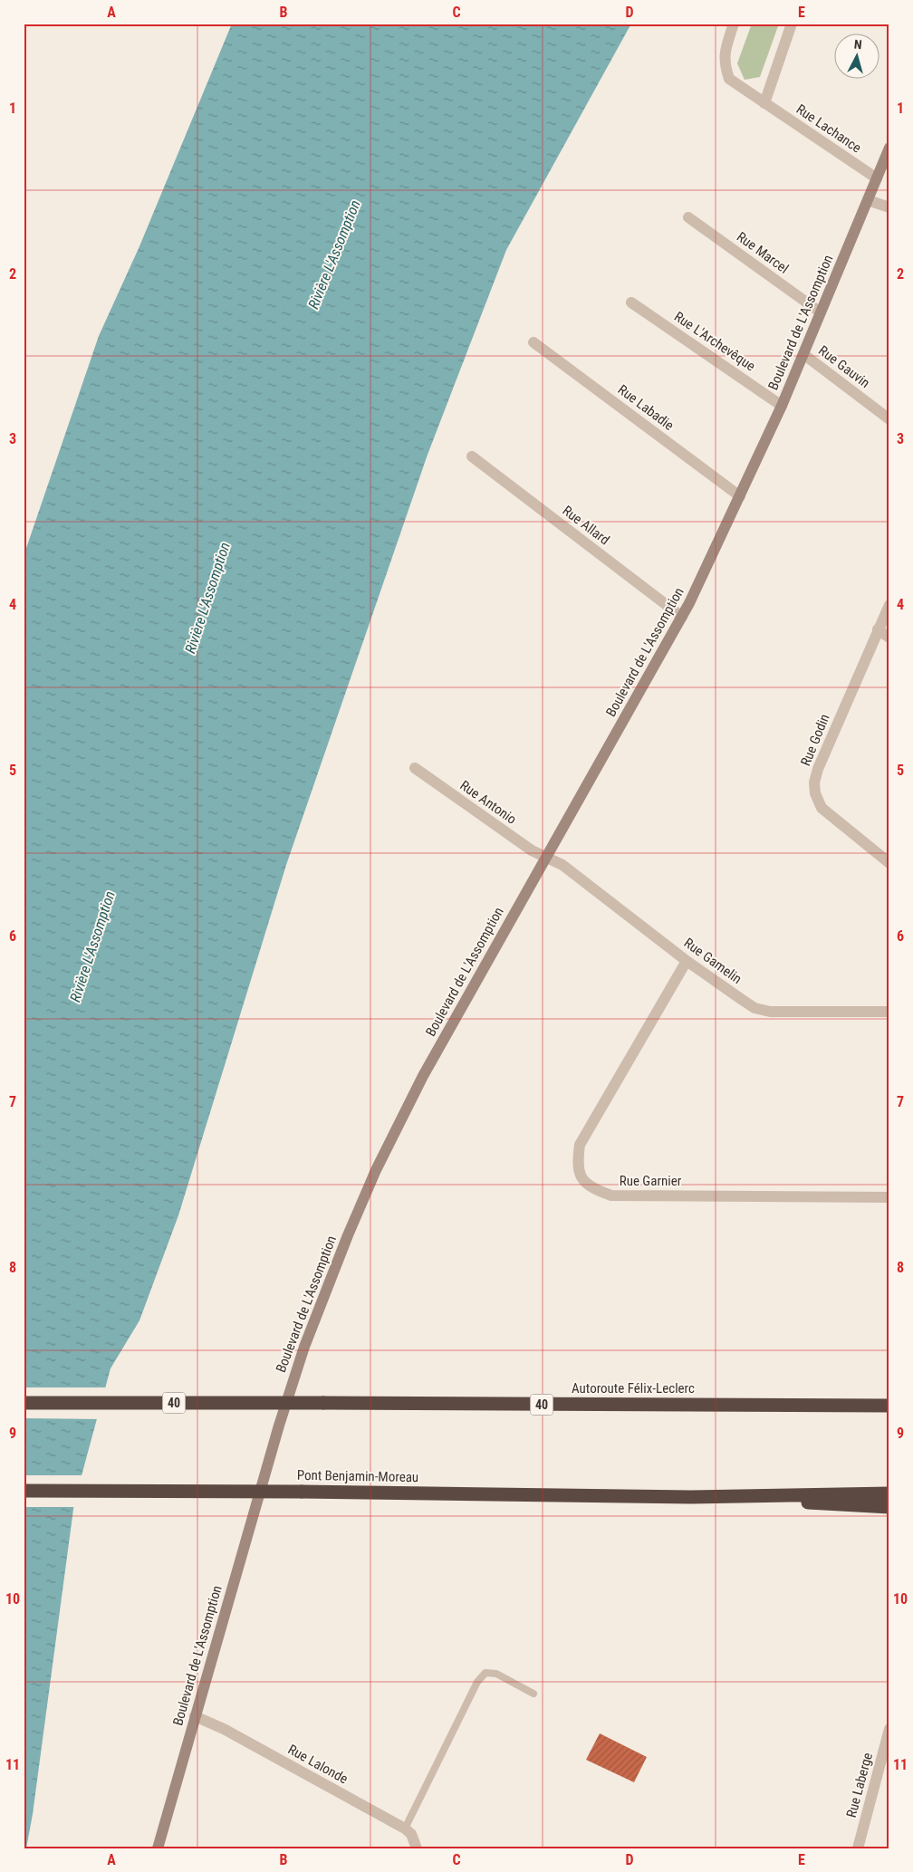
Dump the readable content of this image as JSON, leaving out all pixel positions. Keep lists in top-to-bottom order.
{
  "streets": {
    "highway": ["Autoroute Félix-Leclerc", "40", "Pont Benjamin-Moreau"],
    "street": [
      "Rue Lachance",
      "Rue Marcel",
      "Boulevard de L'Assomption",
      "Rue L'Archevêque",
      "Rue Gauvin",
      "Rue Labadie",
      "Rue Allard",
      "Rue Godin",
      "Rue Antonio",
      "Rue Gamelin",
      "Rue Garnier",
      "Rue Lalonde",
      "Rue Laberge"
    ]
  },
  "crossings": [
    ["Rue Lachance", "Boulevard de L'Assomption"],
    ["Rue Marcel", "Boulevard de L'Assomption"],
    ["Boulevard de L'Assomption", "Rue L'Archevêque"],
    ["Boulevard de L'Assomption", "Rue Gauvin"],
    ["Boulevard de L'Assomption", "Rue Labadie"],
    ["Boulevard de L'Assomption", "Rue Allard"],
    ["Boulevard de L'Assomption", "Rue Antonio"],
    ["Boulevard de L'Assomption", "Rue Gamelin"],
    ["Boulevard de L'Assomption", "Rue Lalonde"],
    ["Rue Antonio", "Rue Gamelin"],
    ["Rue Gamelin", "Rue Garnier"]
  ],
  "water": ["Rivière L'Assomption"],
  "north": "top",
  "grid": {
    "columns": [
      "A",
      "B",
      "C",
      "D",
      "E"
    ],
    "rows": [
      "1",
      "2",
      "3",
      "4",
      "5",
      "6",
      "7",
      "8",
      "9",
      "10",
      "11"
    ]
  }
}
